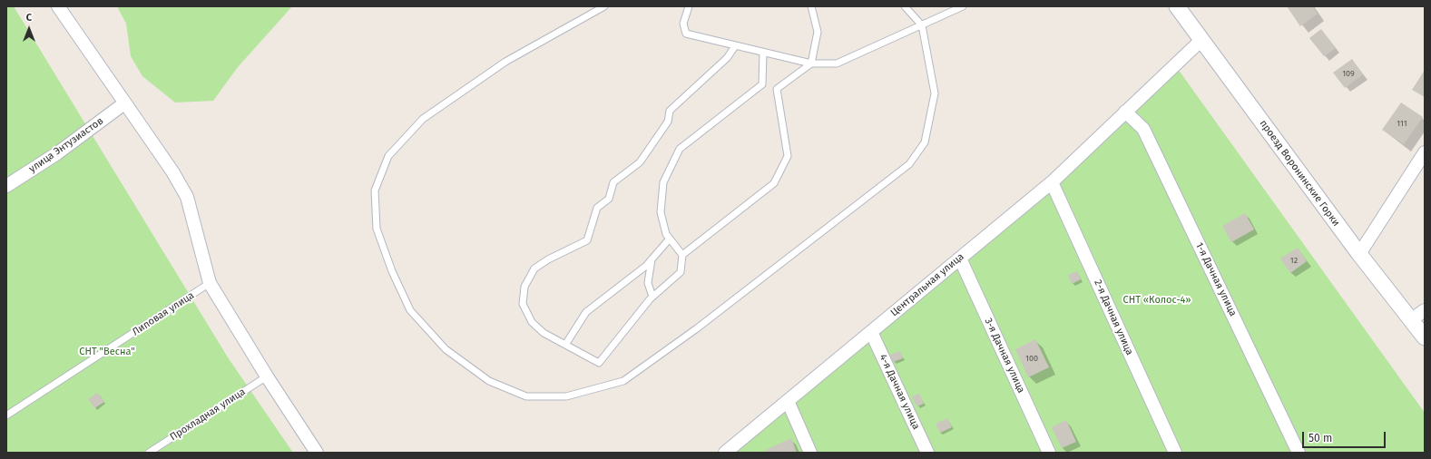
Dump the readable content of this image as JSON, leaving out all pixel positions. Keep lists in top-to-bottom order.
{
  "streets": {
    "street": [
      "улица Энтузиастов",
      "проезд Воронинские Горки",
      "1-я Дачная улица",
      "Центральная улица",
      "2-я Дачная улица",
      "3-я Дачная улица",
      "4-я Дачная улица"
    ],
    "lane": ["Липовая улица", "Прохладная улица"]
  },
  "crossings": [
    ["проезд Воронинские Горки", "Центральная улица"],
    ["1-я Дачная улица", "Центральная улица"],
    ["Центральная улица", "2-я Дачная улица"],
    ["Центральная улица", "3-я Дачная улица"],
    ["Центральная улица", "4-я Дачная улица"]
  ],
  "parks": ["СНТ «Колос-4»", "СНТ \"Весна\""],
  "house_numbers": [
    "109",
    "111",
    "12",
    "100"
  ],
  "scale_bar": "50 m",
  "north": "top"
}
